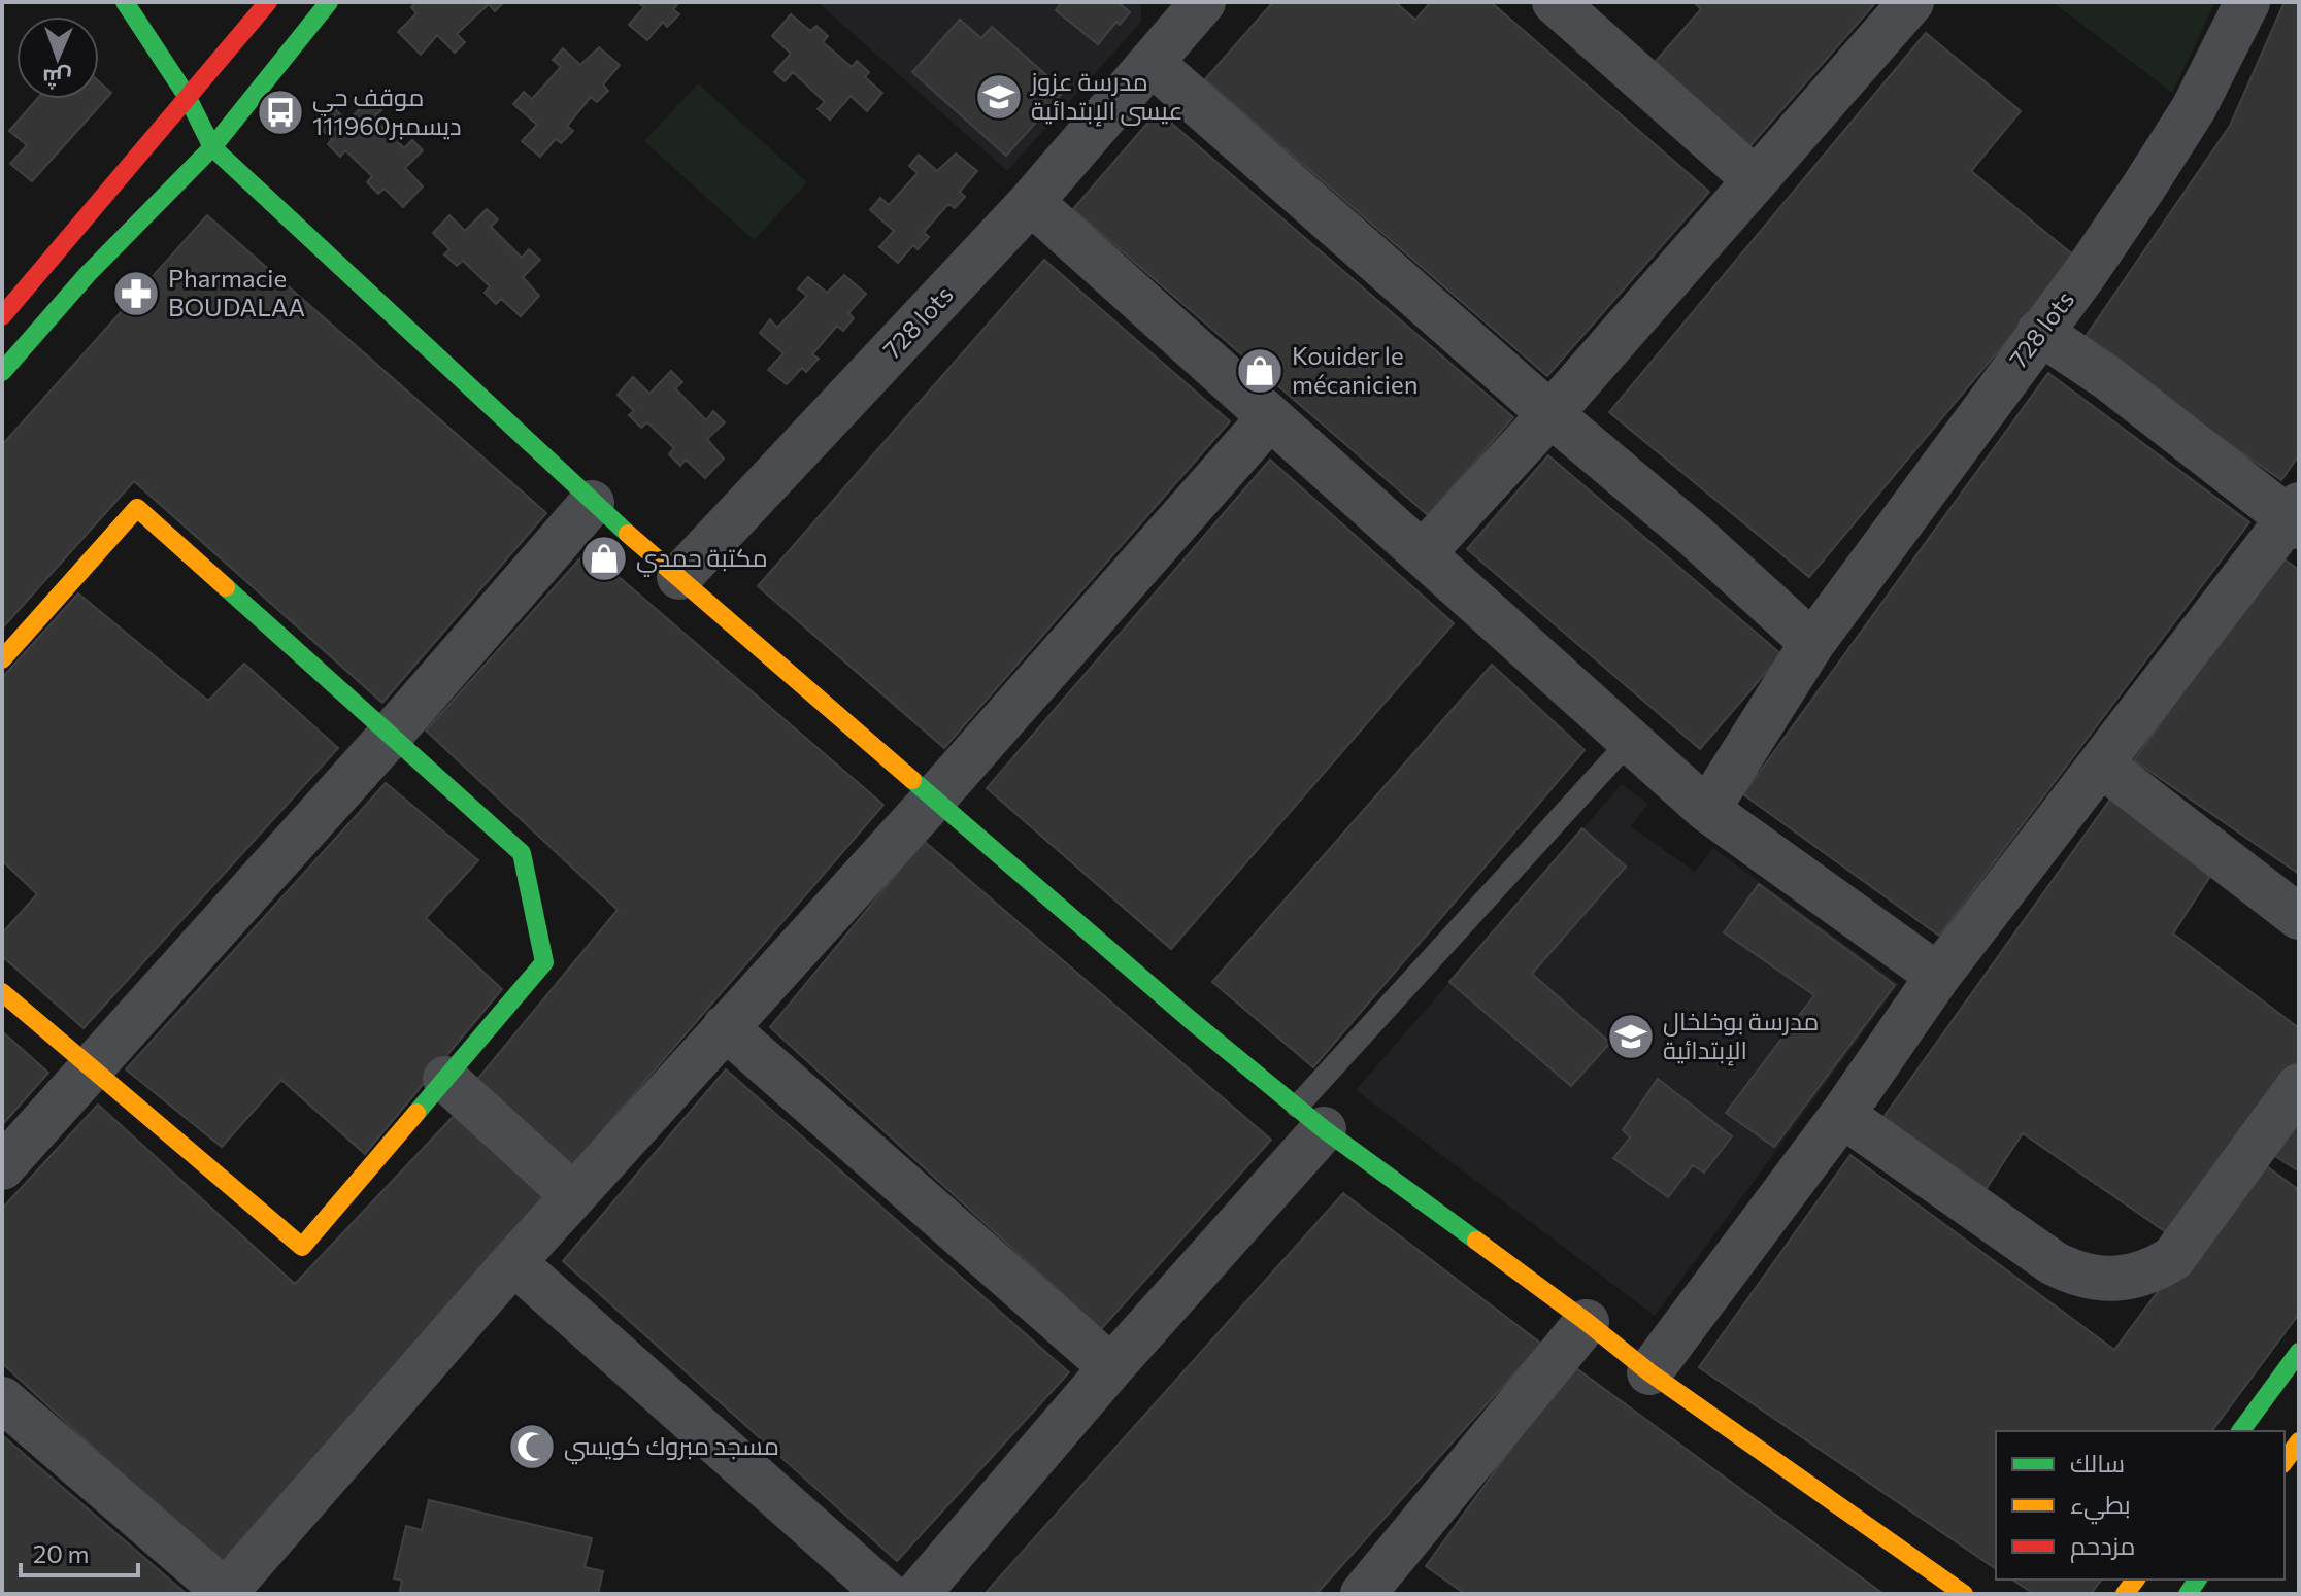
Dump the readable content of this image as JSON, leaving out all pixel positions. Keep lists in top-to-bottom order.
{
  "streets": {
    "street": ["728 lots"]
  },
  "places": {
    "school or university": ["مدرسة عزوز عيسى الإبتدائية", "مدرسة بوخلخال الإبتدائية"],
    "bus stop": ["موقف حي 11ديسمبر1960"],
    "pharmacy": ["Pharmacie BOUDALAA"],
    "shop": ["Kouider le mécanicien", "مكتبة حمدي"],
    "mosque": ["مسجد مبروك كويسي"]
  },
  "legend": ["سالك", "بطيء", "مزدحم"],
  "scale_bar": "20 m",
  "north": "bottom"
}
